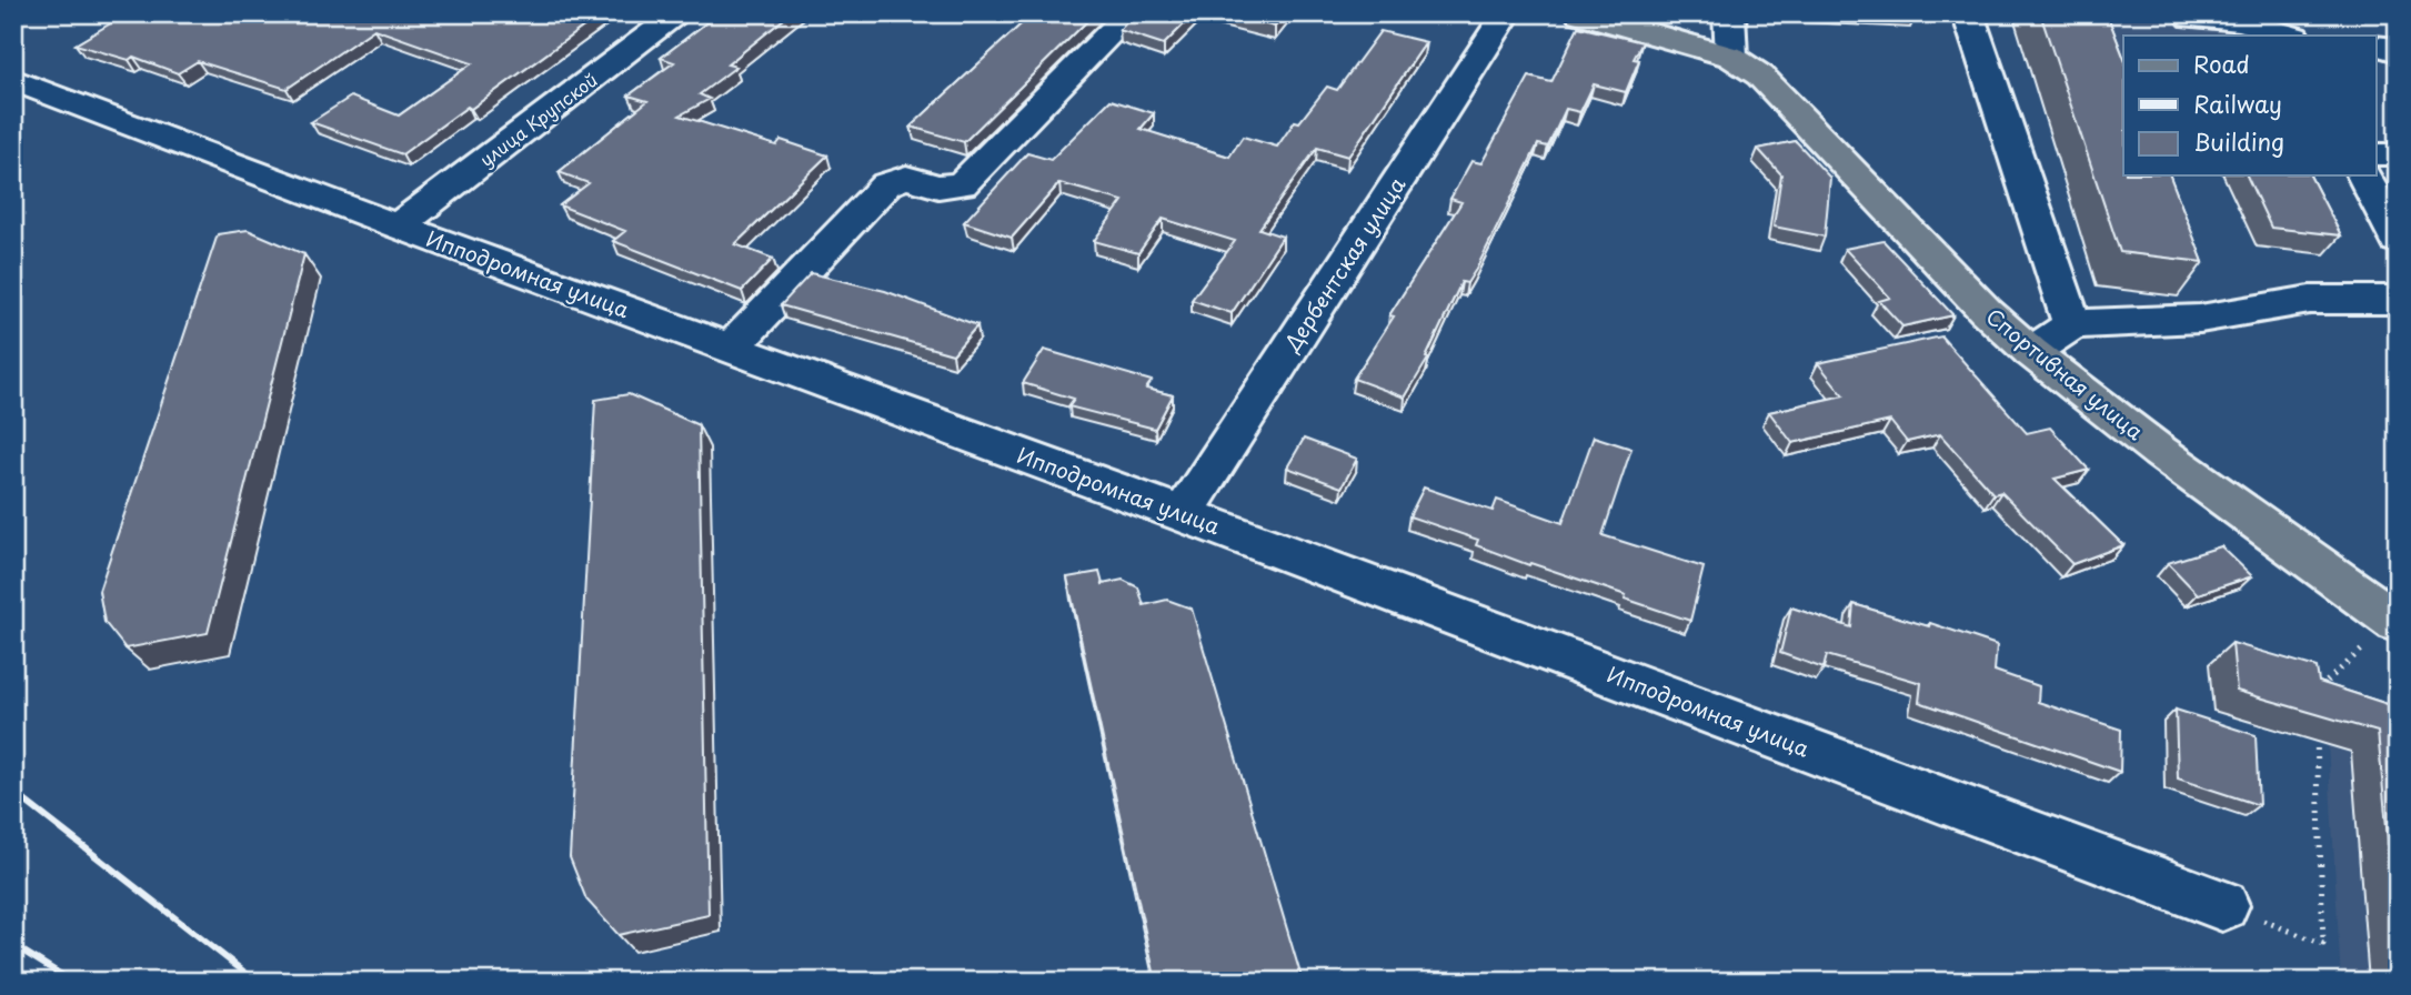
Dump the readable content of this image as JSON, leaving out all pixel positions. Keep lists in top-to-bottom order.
{
  "streets": {
    "main road": ["Спортивная улица"],
    "street": ["улица Крупской", "Дербентская улица", "Ипподромная улица"]
  },
  "crossings": [
    ["улица Крупской", "Ипподромная улица"],
    ["Дербентская улица", "Ипподромная улица"]
  ],
  "legend": ["Road", "Railway", "Building"]
}
